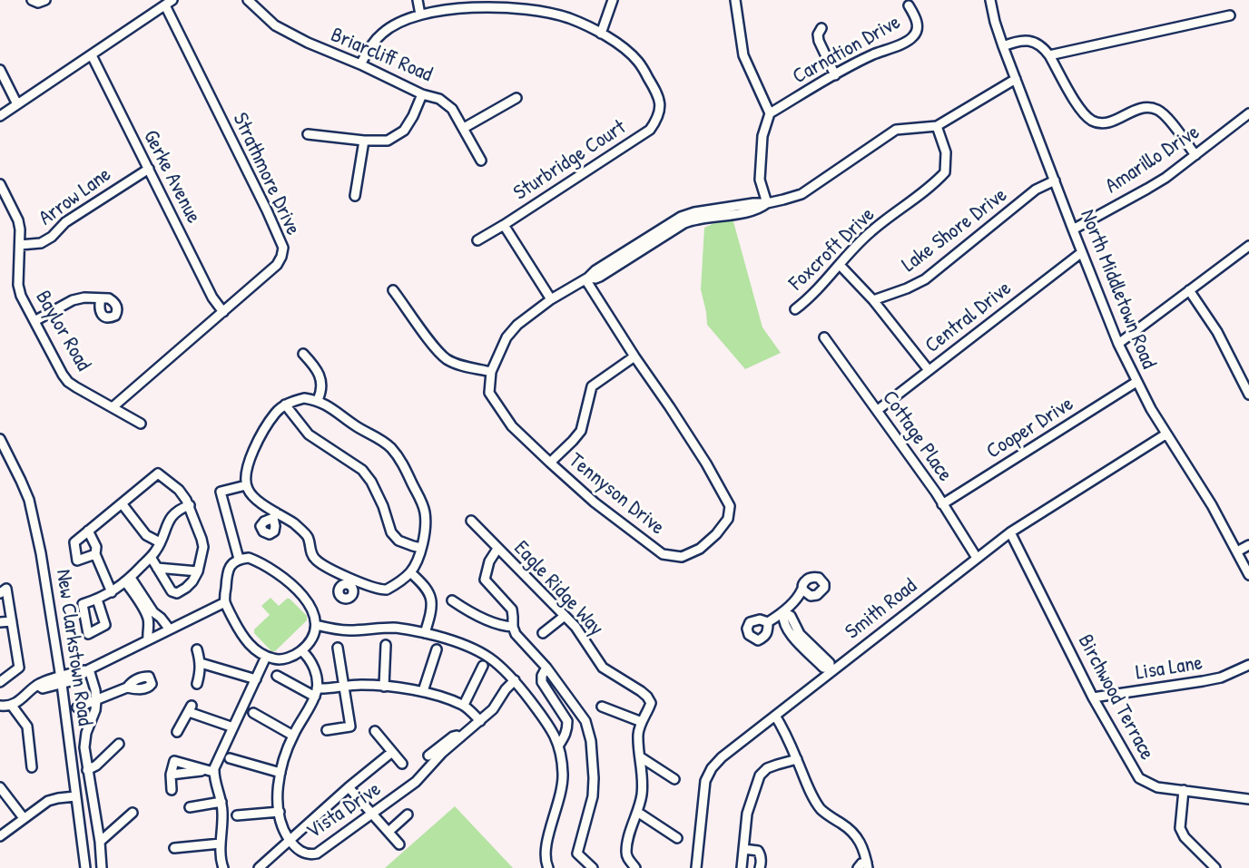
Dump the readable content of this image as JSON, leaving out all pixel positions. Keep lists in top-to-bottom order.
{
  "streets": {
    "street": [
      "Carnation Drive",
      "Briarcliff Road",
      "Amarillo Drive",
      "Sturbridge Court",
      "Strathmore Drive",
      "Gerke Avenue",
      "Arrow Lane",
      "Lake Shore Drive",
      "Foxcroft Drive",
      "North Middletown Road",
      "Central Drive",
      "Baylor Road",
      "Cooper Drive",
      "Cottage Place",
      "Tennyson Drive",
      "Eagle Ridge Way",
      "Smith Road",
      "New Clarkstown Road",
      "Lisa Lane",
      "Birchwood Terrace",
      "Vista Drive"
    ]
  },
  "crossings": [
    ["Amarillo Drive", "North Middletown Road"],
    ["Strathmore Drive", "Gerke Avenue"],
    ["Strathmore Drive", "Baylor Road"],
    ["Gerke Avenue", "Arrow Lane"],
    ["Arrow Lane", "Baylor Road"],
    ["Lake Shore Drive", "North Middletown Road"],
    ["North Middletown Road", "Central Drive"],
    ["North Middletown Road", "Cooper Drive"],
    ["North Middletown Road", "Smith Road"],
    ["Central Drive", "Cottage Place"],
    ["Cooper Drive", "Cottage Place"],
    ["Cottage Place", "Smith Road"],
    ["Smith Road", "Birchwood Terrace"],
    ["Lisa Lane", "Birchwood Terrace"]
  ]
}
